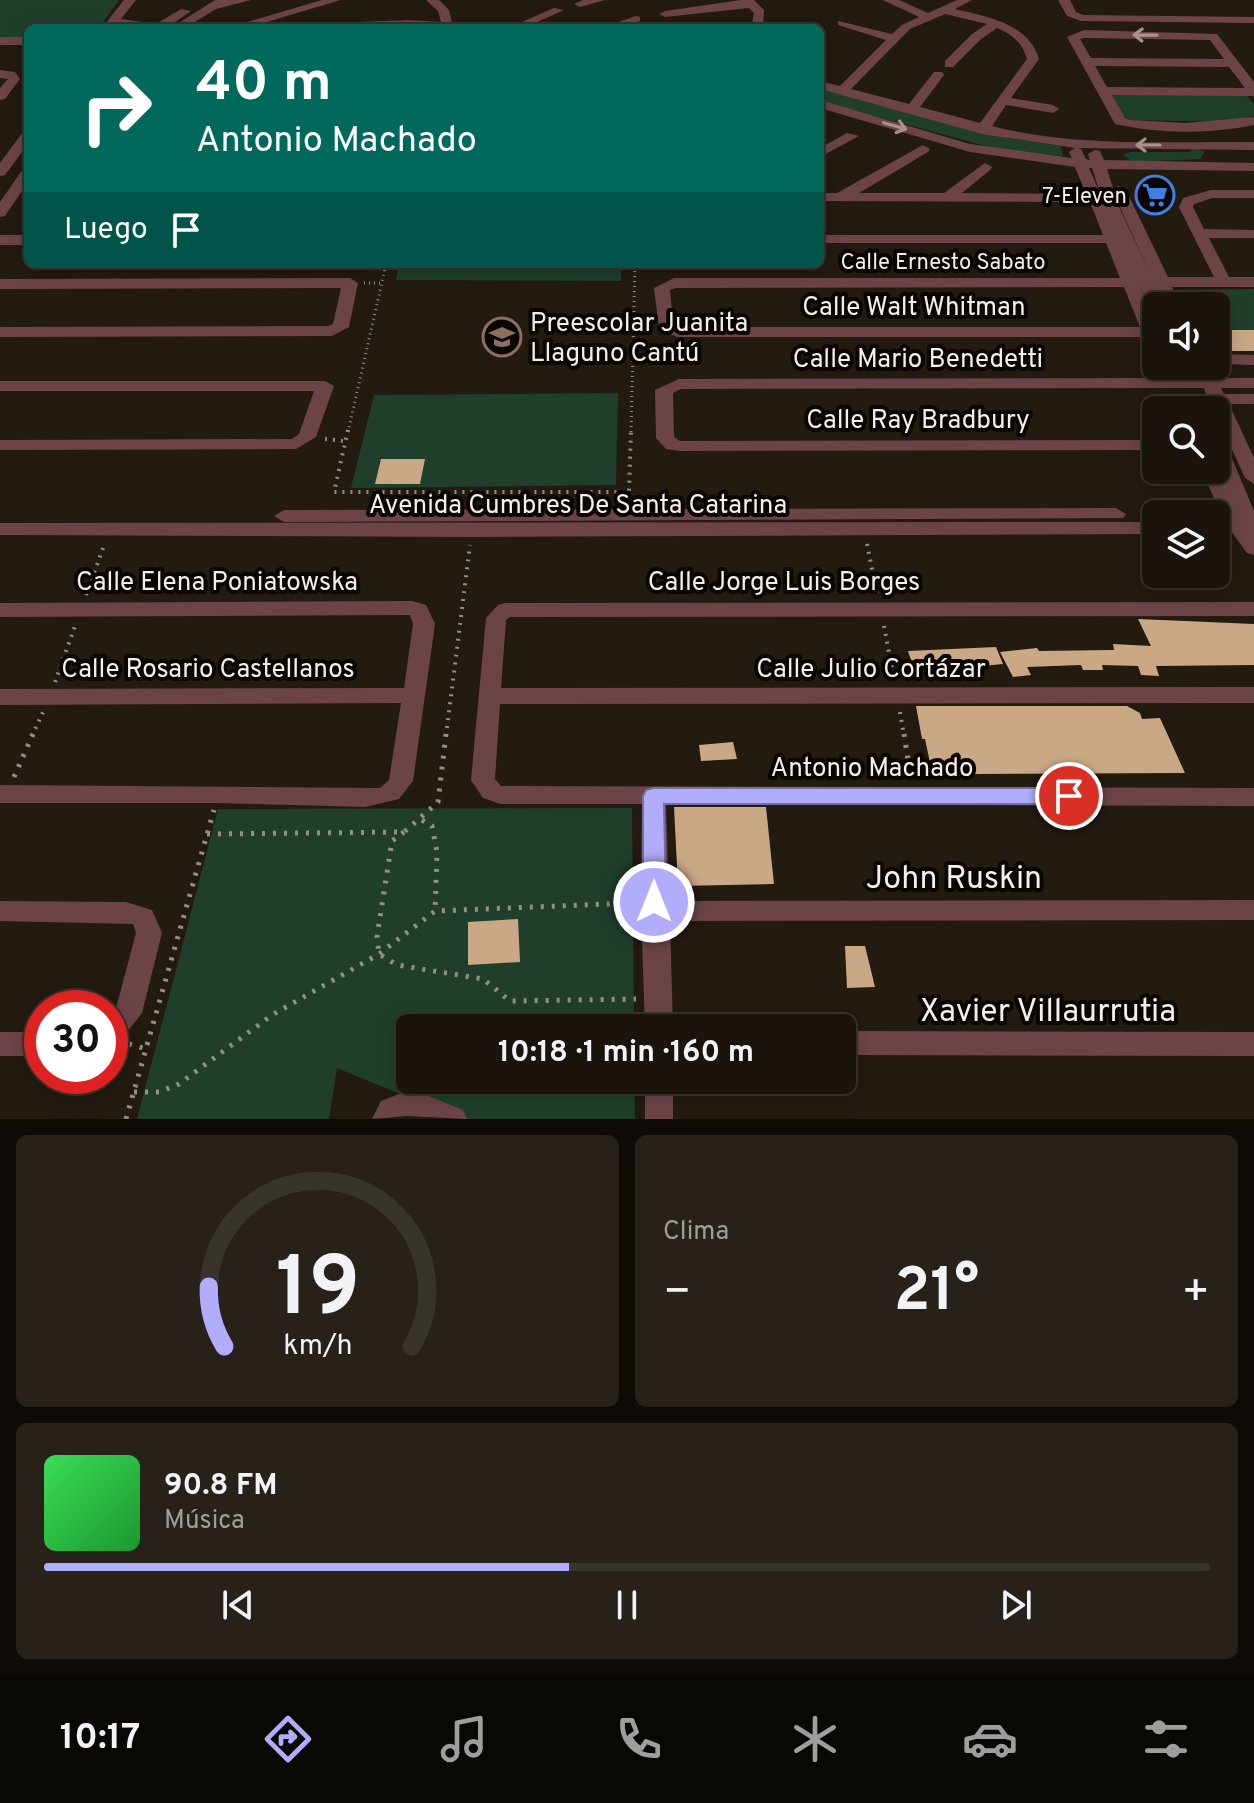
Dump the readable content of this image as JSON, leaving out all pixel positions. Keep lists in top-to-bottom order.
{
  "streets": {
    "street": [
      "Calle Ernesto Sabato",
      "Calle Walt Whitman",
      "Calle Mario Benedetti",
      "Calle Ray Bradbury",
      "Avenida Cumbres De Santa Catarina",
      "Calle Elena Poniatowska",
      "Calle Jorge Luis Borges",
      "Calle Rosario Castellanos",
      "Calle Julio Cortázar",
      "Antonio Machado",
      "John Ruskin",
      "Xavier Villaurrutia"
    ]
  },
  "crossings": [
    ["Calle Ernesto Sabato", "Calle Walt Whitman"],
    ["Calle Mario Benedetti", "Calle Ray Bradbury"],
    ["Calle Elena Poniatowska", "Calle Rosario Castellanos"],
    ["Calle Jorge Luis Borges", "Calle Julio Cortázar"],
    ["Calle Jorge Luis Borges", "Antonio Machado"]
  ],
  "places": {
    "supermarket": ["7-Eleven"],
    "school or university": ["Preescolar Juanita Llaguno Cantú"]
  },
  "page": {
    "turn": ["40 m", "Antonio Machado"],
    "then": "Luego",
    "limit": "30",
    "trip": "10:18 · 1 min · 160 m",
    "tile": "Clima",
    "heat": ["−", "21°", "+"],
    "song": ["90.8 FM", "Música"],
    "tabs": "10:17",
    "gauge": ["19", "km/h"]
  }
}
